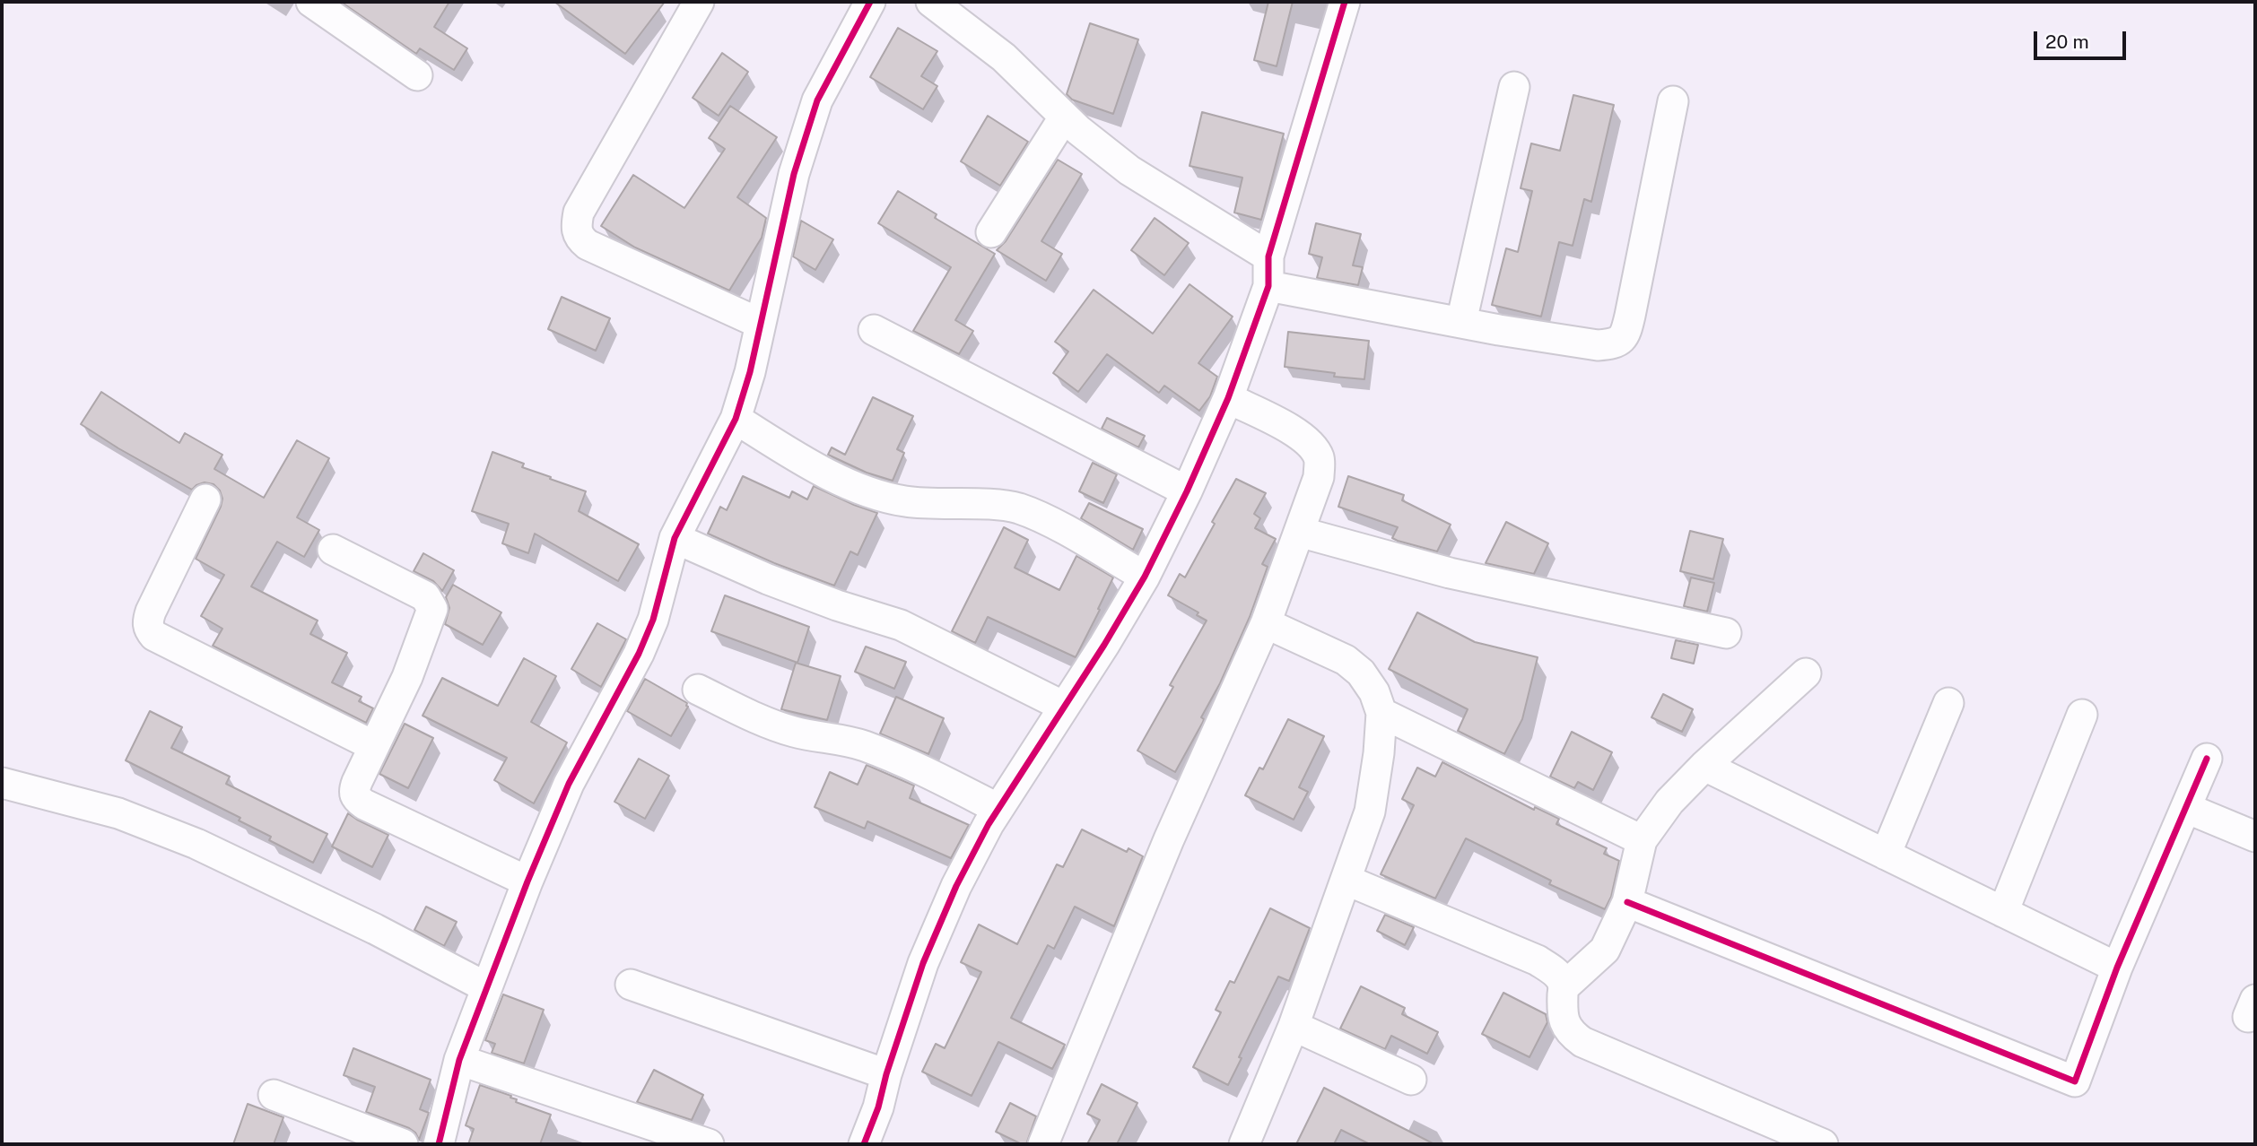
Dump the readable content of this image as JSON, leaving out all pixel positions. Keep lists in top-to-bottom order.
{
  "scale_bar": "20 m"
}
